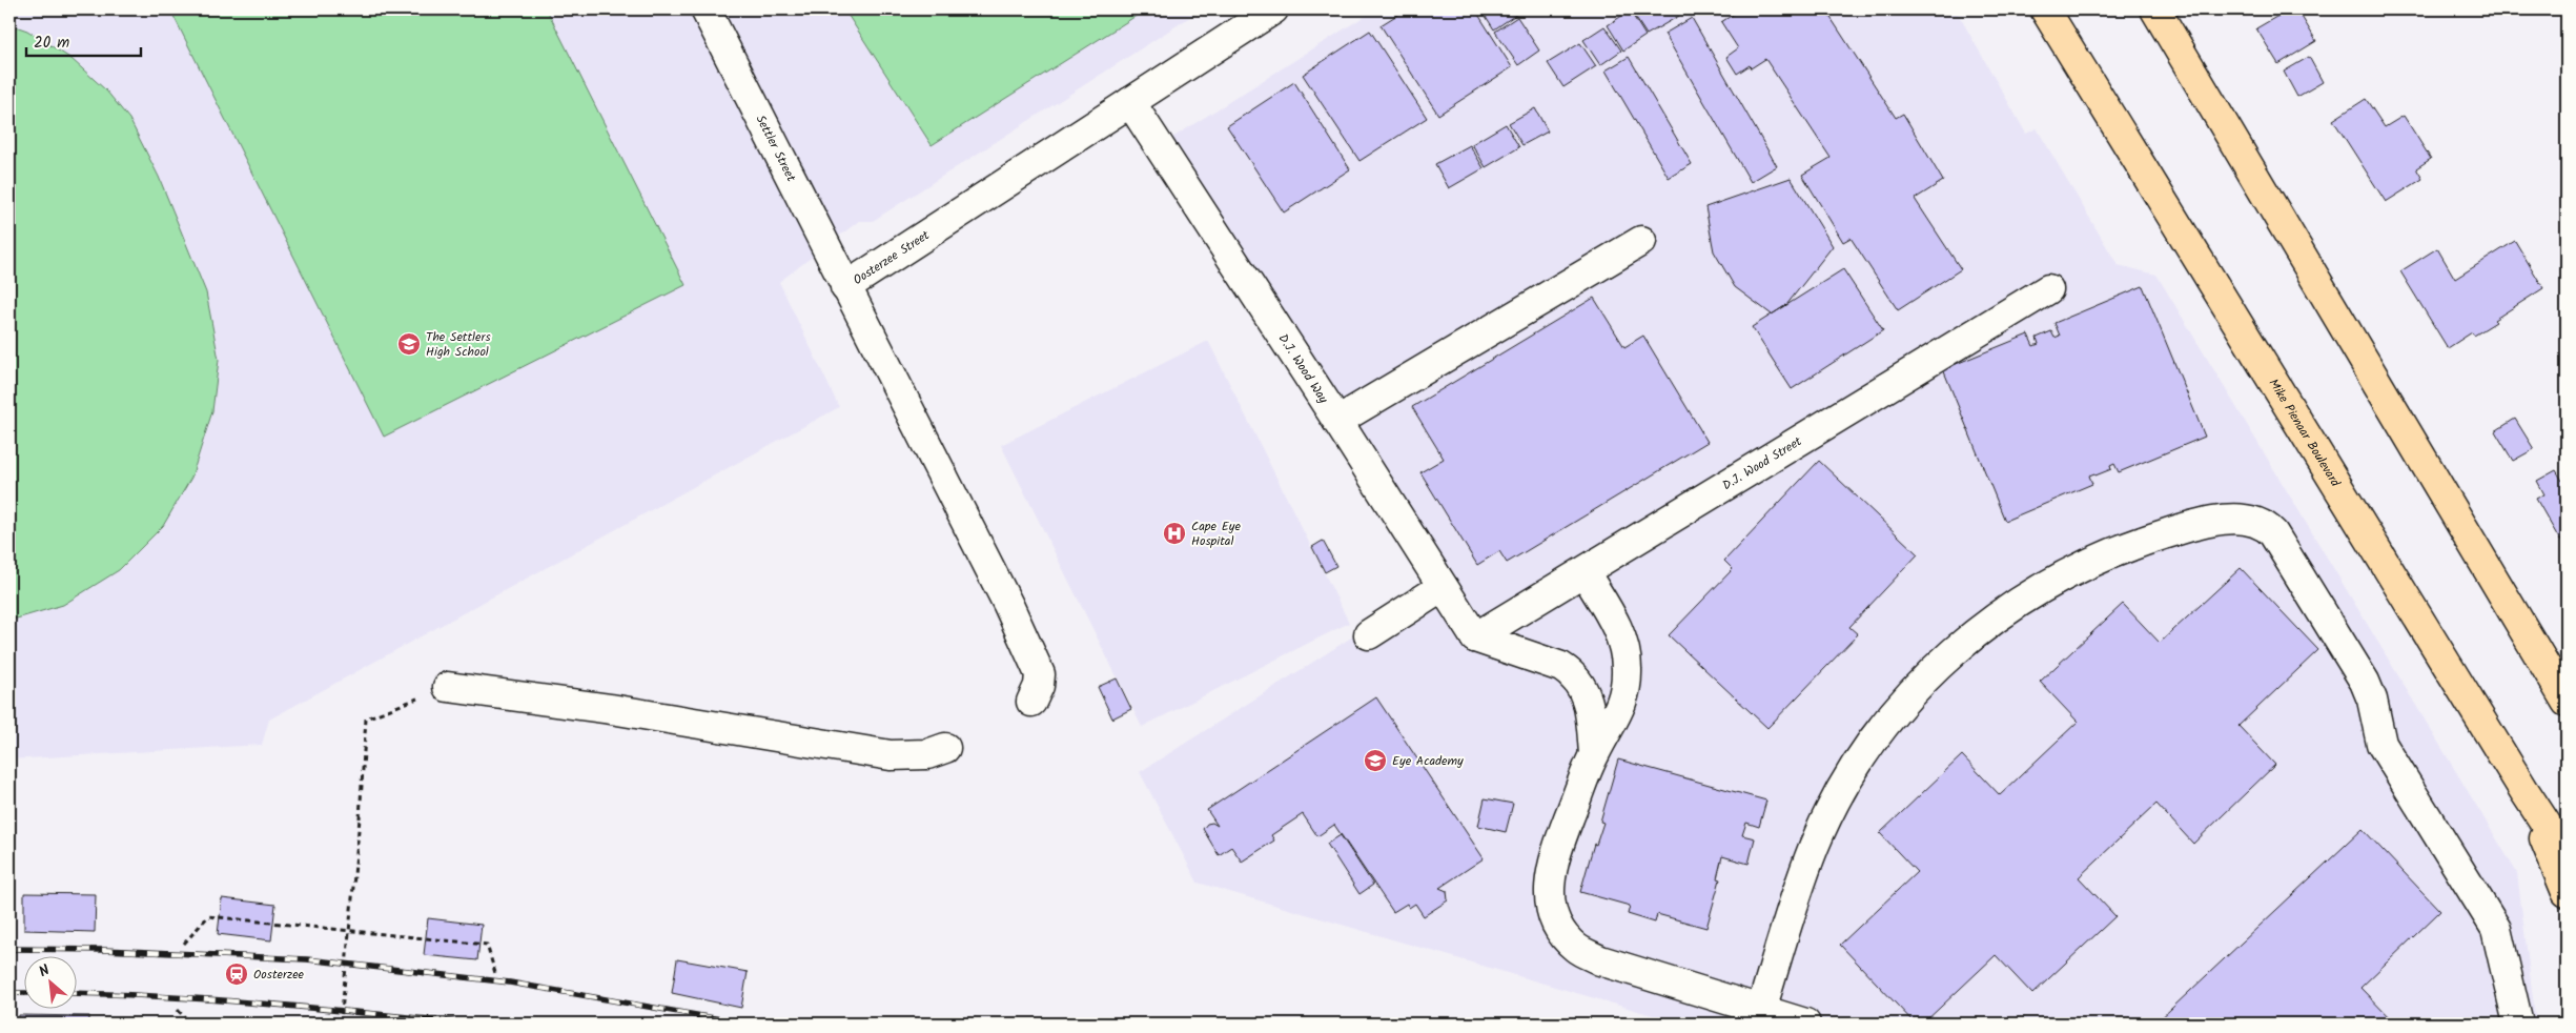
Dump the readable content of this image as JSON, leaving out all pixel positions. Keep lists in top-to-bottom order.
{
  "streets": {
    "main road": ["Mike Pienaar Boulevard"],
    "street": [
      "Settler Street",
      "Oosterzee Street",
      "D.J. Wood Way",
      "D.J. Wood Street"
    ]
  },
  "crossings": [
    ["Settler Street", "Oosterzee Street"],
    ["Oosterzee Street", "D.J. Wood Way"],
    ["D.J. Wood Way", "D.J. Wood Street"]
  ],
  "places": {
    "school or university": ["The Settlers High School", "Eye Academy"],
    "hospital": ["Cape Eye Hospital"],
    "station": ["Oosterzee"]
  },
  "scale_bar": "20 m",
  "north": "top left"
}
